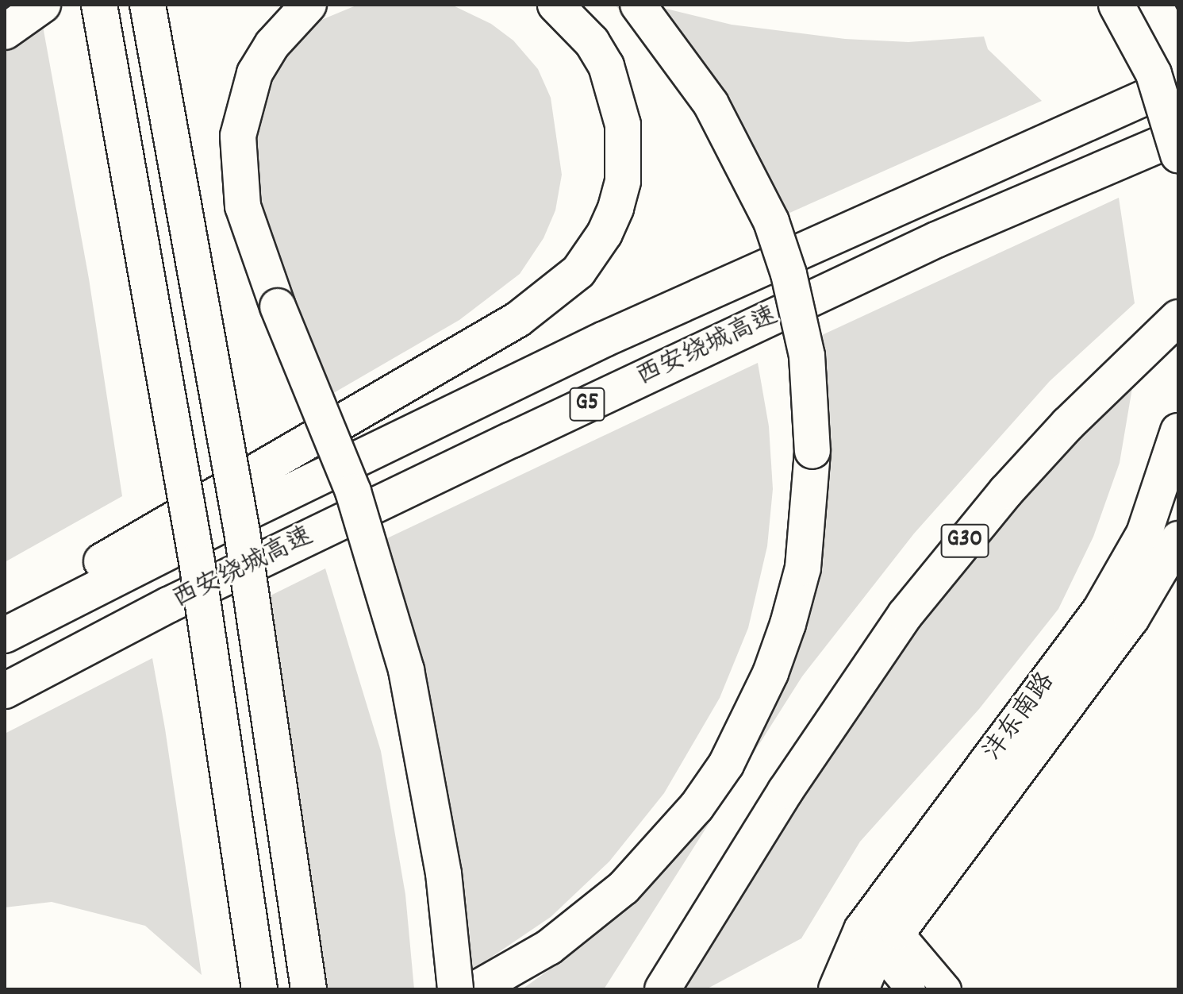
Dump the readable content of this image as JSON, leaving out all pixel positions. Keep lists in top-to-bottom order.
{
  "streets": {
    "highway": [
      "西安绕城高速",
      "G5",
      "G30",
      "沣东南路"
    ]
  }
}
